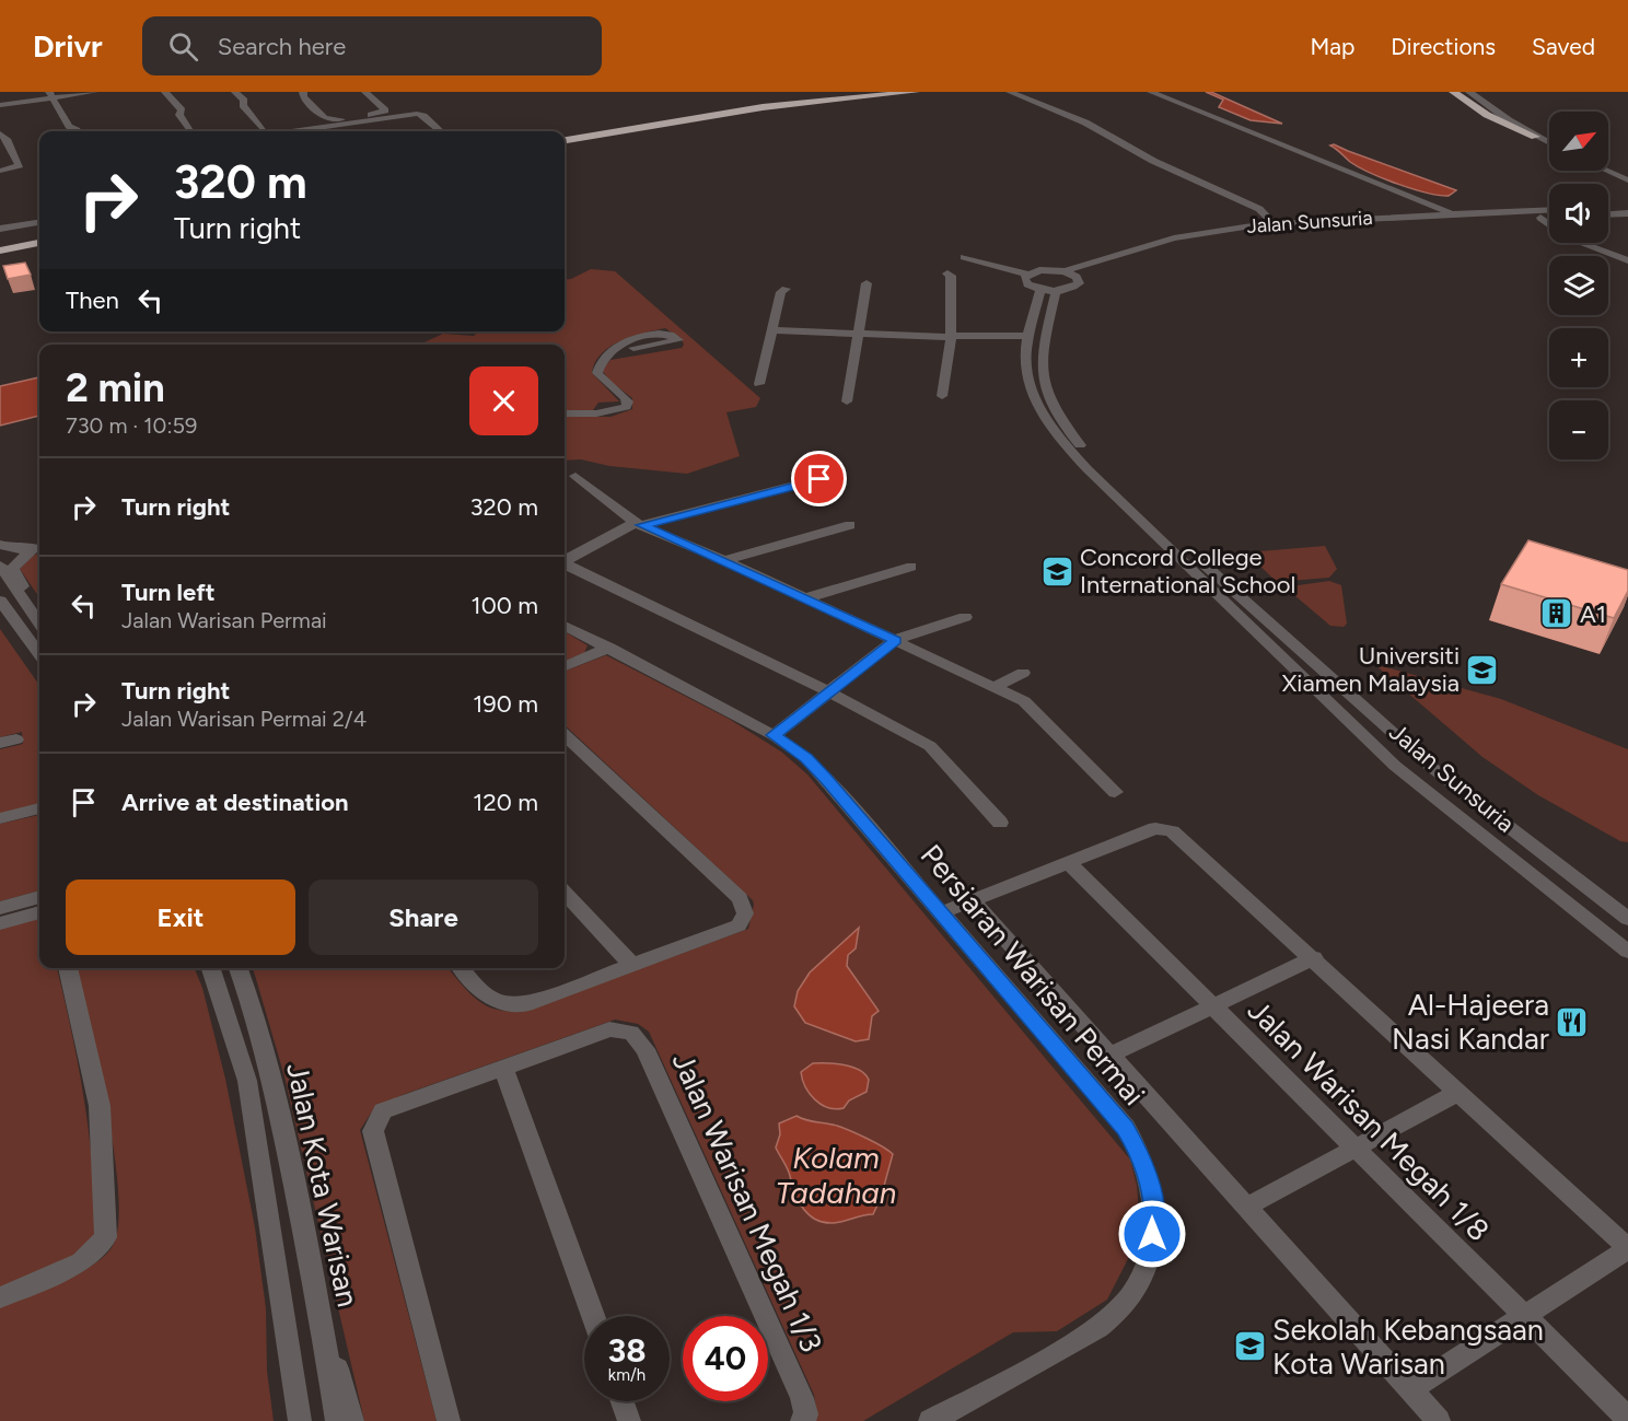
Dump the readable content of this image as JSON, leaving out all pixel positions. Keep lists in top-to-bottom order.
{
  "streets": {
    "street": [
      "Jalan Sunsuria",
      "Persiaran Warisan Permai",
      "Jalan Warisan Megah 1/8",
      "Jalan Kota Warisan",
      "Jalan Warisan Megah 1/3"
    ]
  },
  "water": ["Kolam Tadahan"],
  "places": {
    "school or university": ["Concord College International School", "Universiti Xiamen Malaysia", "Sekolah Kebangsaan Kota Warisan"],
    "building": ["A1"],
    "restaurant": ["Al-Hajeera Nasi Kandar"]
  },
  "north": "top right",
  "page": {
    "header": "Drivr",
    "search": "Search here",
    "nav": ["Map", "Directions", "Saved"],
    "map_buttons": ["+", "−"],
    "turn": ["320 m", "Turn right"],
    "then": "Then",
    "heading": ["2 min", "730 m · 10:59"],
    "list": [
      {
        "name": "Turn right",
        "value": "320 m"
      },
      {
        "name": "Turn left",
        "note": "Jalan Warisan Permai",
        "value": "100 m"
      },
      {
        "name": "Turn right",
        "note": "Jalan Warisan Permai 2/4",
        "value": "190 m"
      },
      {
        "name": "Arrive at destination",
        "value": "120 m"
      }
    ],
    "buttons": ["Exit", "Share"],
    "speed": "38 km/h",
    "limit": "40"
  }
}
